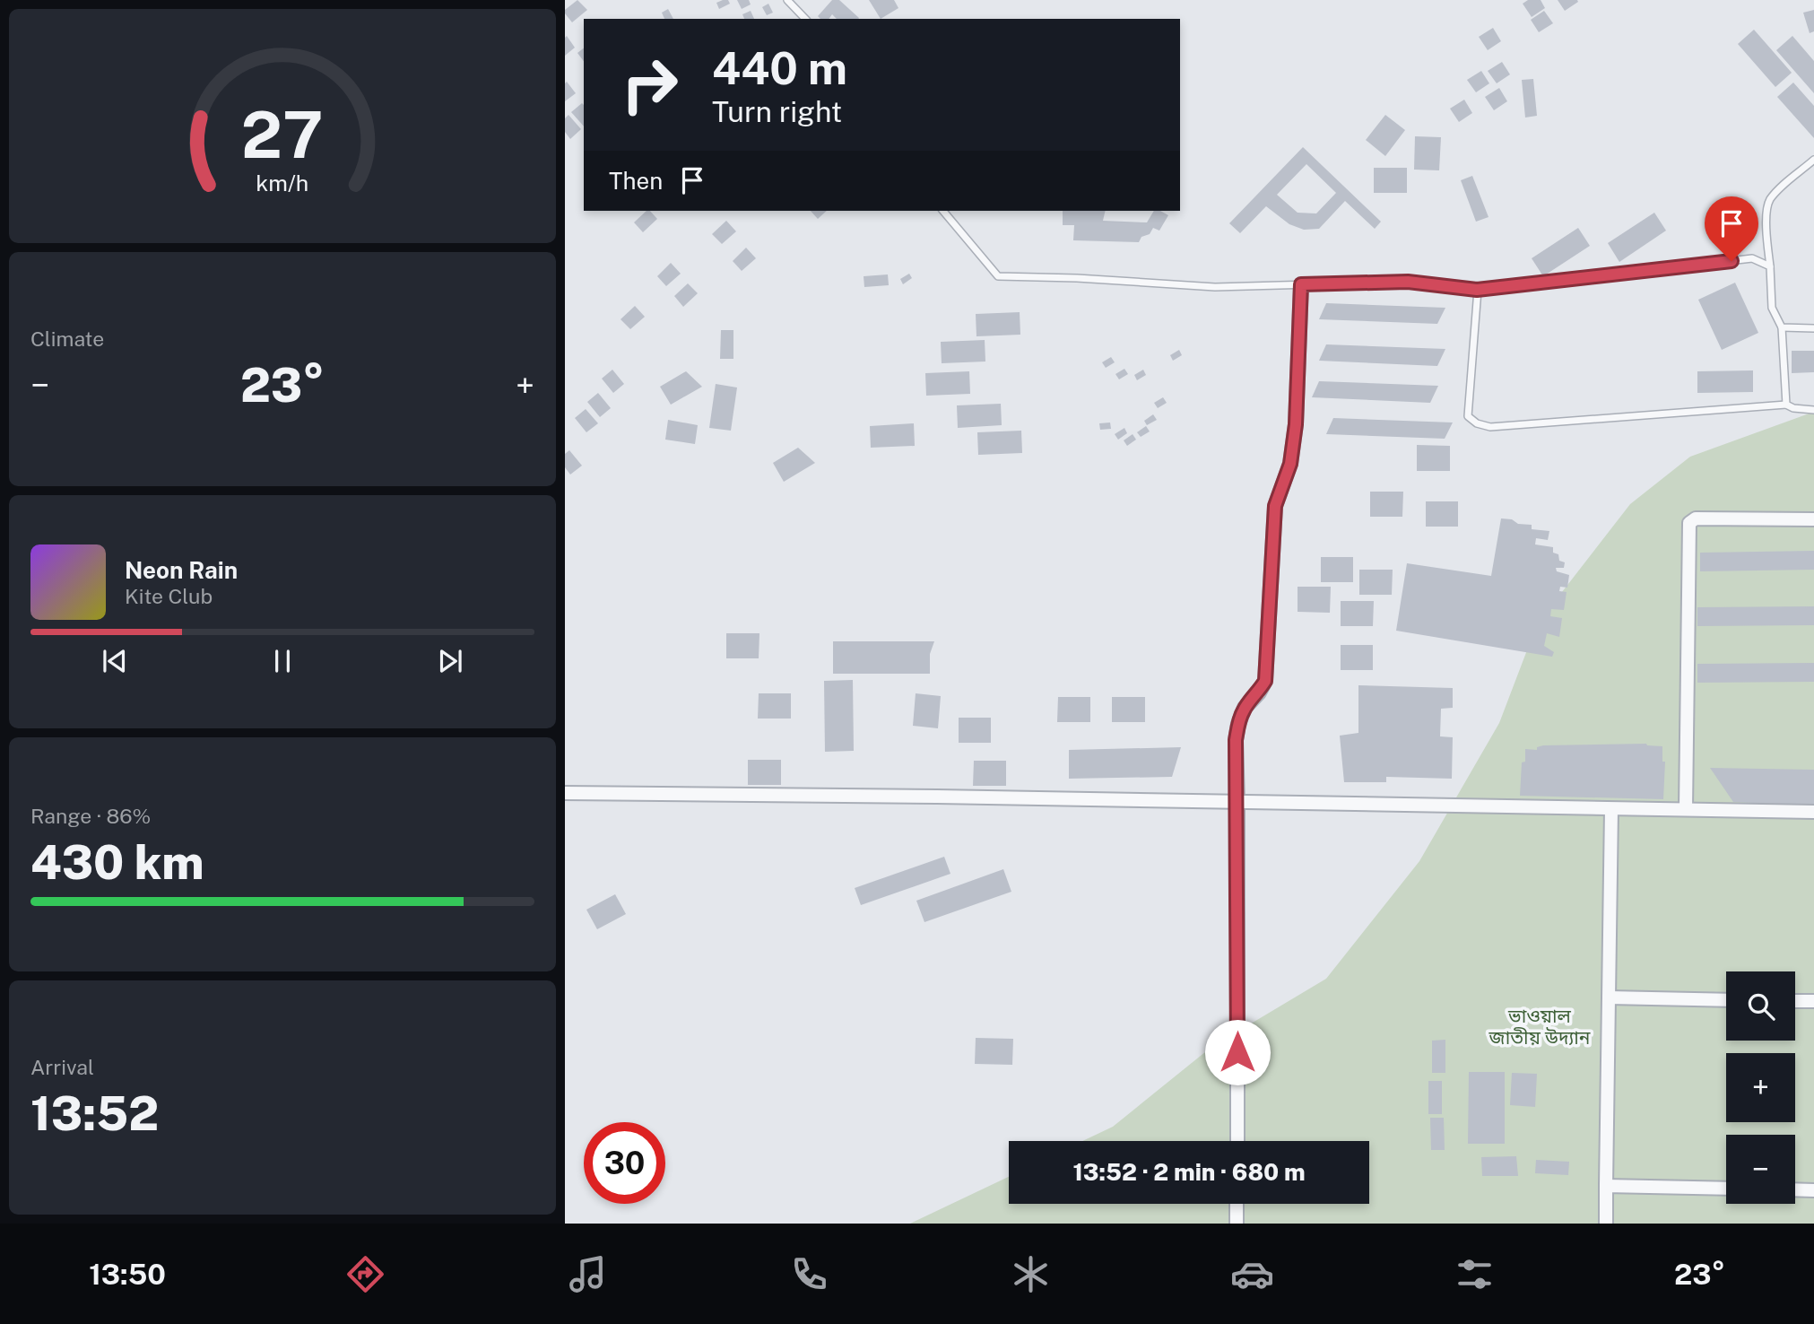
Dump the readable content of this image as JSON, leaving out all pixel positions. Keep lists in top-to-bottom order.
{
  "parks": ["ভাওয়াল জাতীয় উদ্যান"],
  "page": {
    "turn": ["440 m", "Turn right"],
    "then": "Then",
    "tile": [
      "Climate",
      ["Range · 86%", "430 km"],
      ["Arrival", "13:52"]
    ],
    "heat": ["−", "23°", "+"],
    "song": ["Neon Rain", "Kite Club"],
    "map_buttons": ["+", "−"],
    "limit": "30",
    "trip": "13:52 · 2 min · 680 m",
    "tabs": ["13:50", "23°"],
    "gauge": ["27", "km/h"]
  }
}
